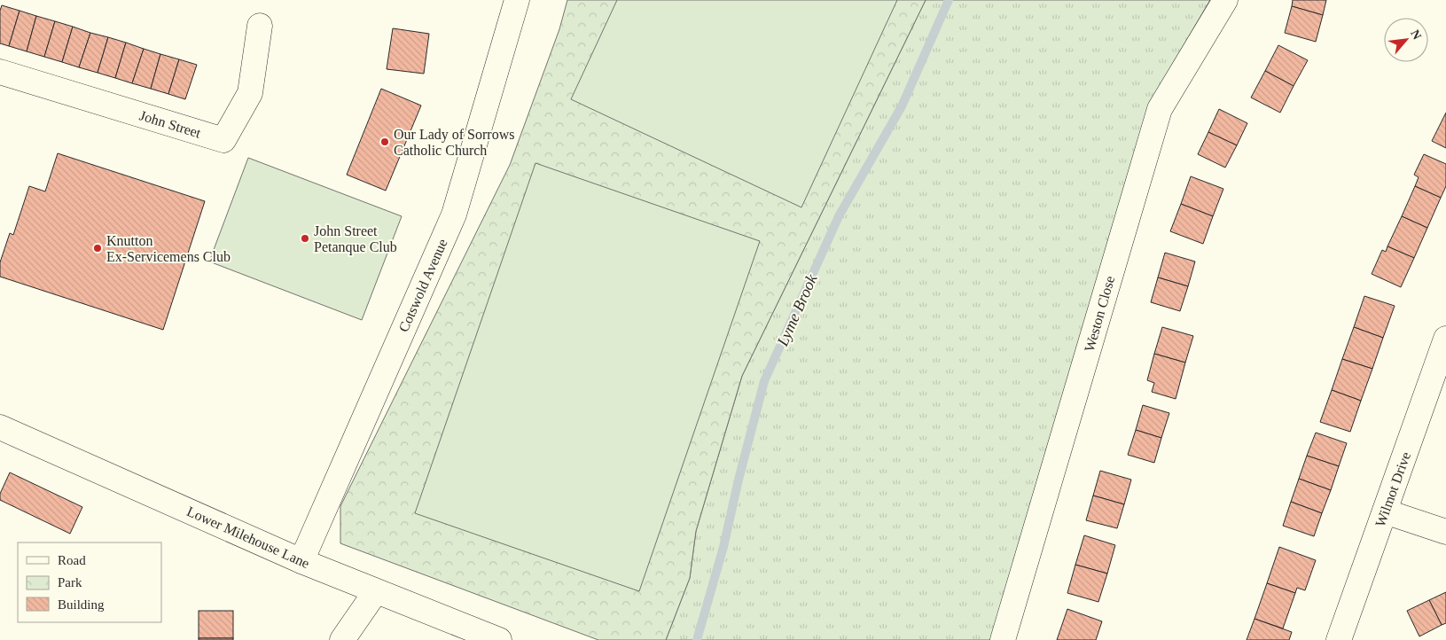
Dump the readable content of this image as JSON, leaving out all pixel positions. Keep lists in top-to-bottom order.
{
  "streets": {
    "street": [
      "John Street",
      "Cotswold Avenue",
      "Weston Close",
      "Wilmot Drive",
      "Lower Milehouse Lane"
    ]
  },
  "crossings": [
    ["Cotswold Avenue", "Lower Milehouse Lane"]
  ],
  "water": ["Lyme Brook"],
  "places": ["Our Lady of Sorrows Catholic Church", "John Street Petanque Club", "Knutton Ex-Servicemens Club"],
  "legend": ["Road", "Park", "Building"],
  "north": "top right"
}
